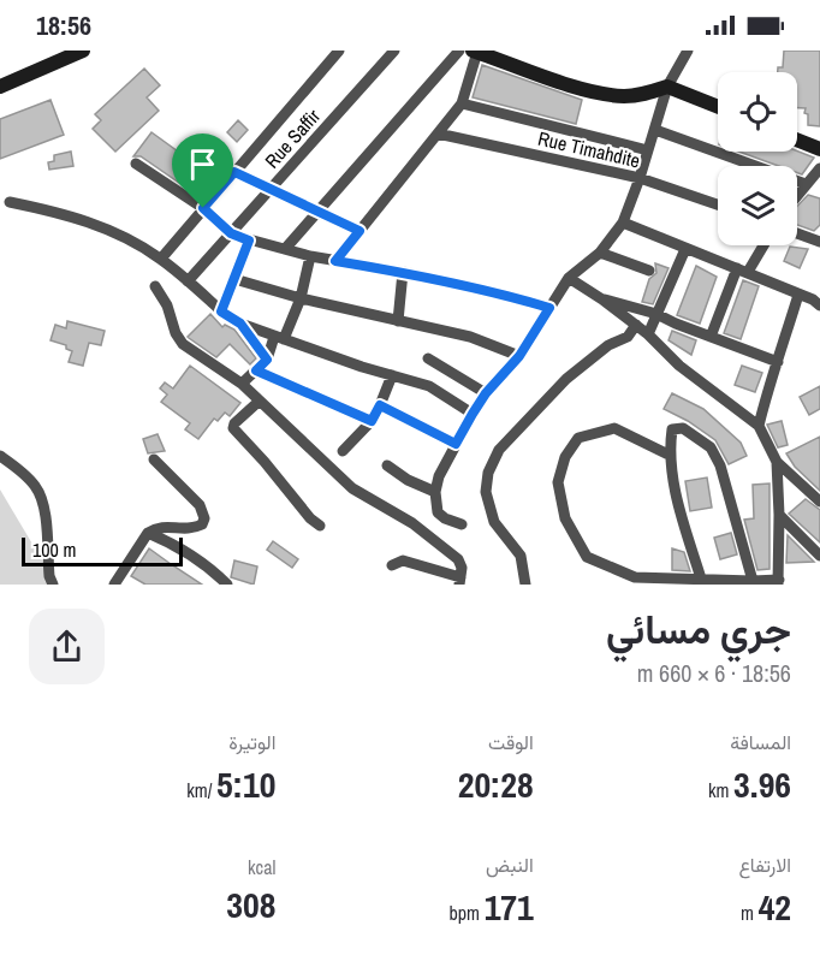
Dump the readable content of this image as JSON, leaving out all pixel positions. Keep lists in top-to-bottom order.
{
  "streets": {
    "street": ["Rue Saffir", "Rue Timahdite"]
  },
  "scale_bar": "100 m",
  "page": {
    "status": "18:56",
    "scale": "100 m",
    "heading": ["جري مسائي", "18:56 · 6 × 660 m"],
    "stats": [
      ["المسافة", "3.96 km"],
      ["الوقت", "20:28"],
      ["الوتيرة", "5:10 /km"],
      ["الارتفاع", "42 m"],
      ["النبض", "171 bpm"],
      ["kcal", "308"]
    ]
  }
}
